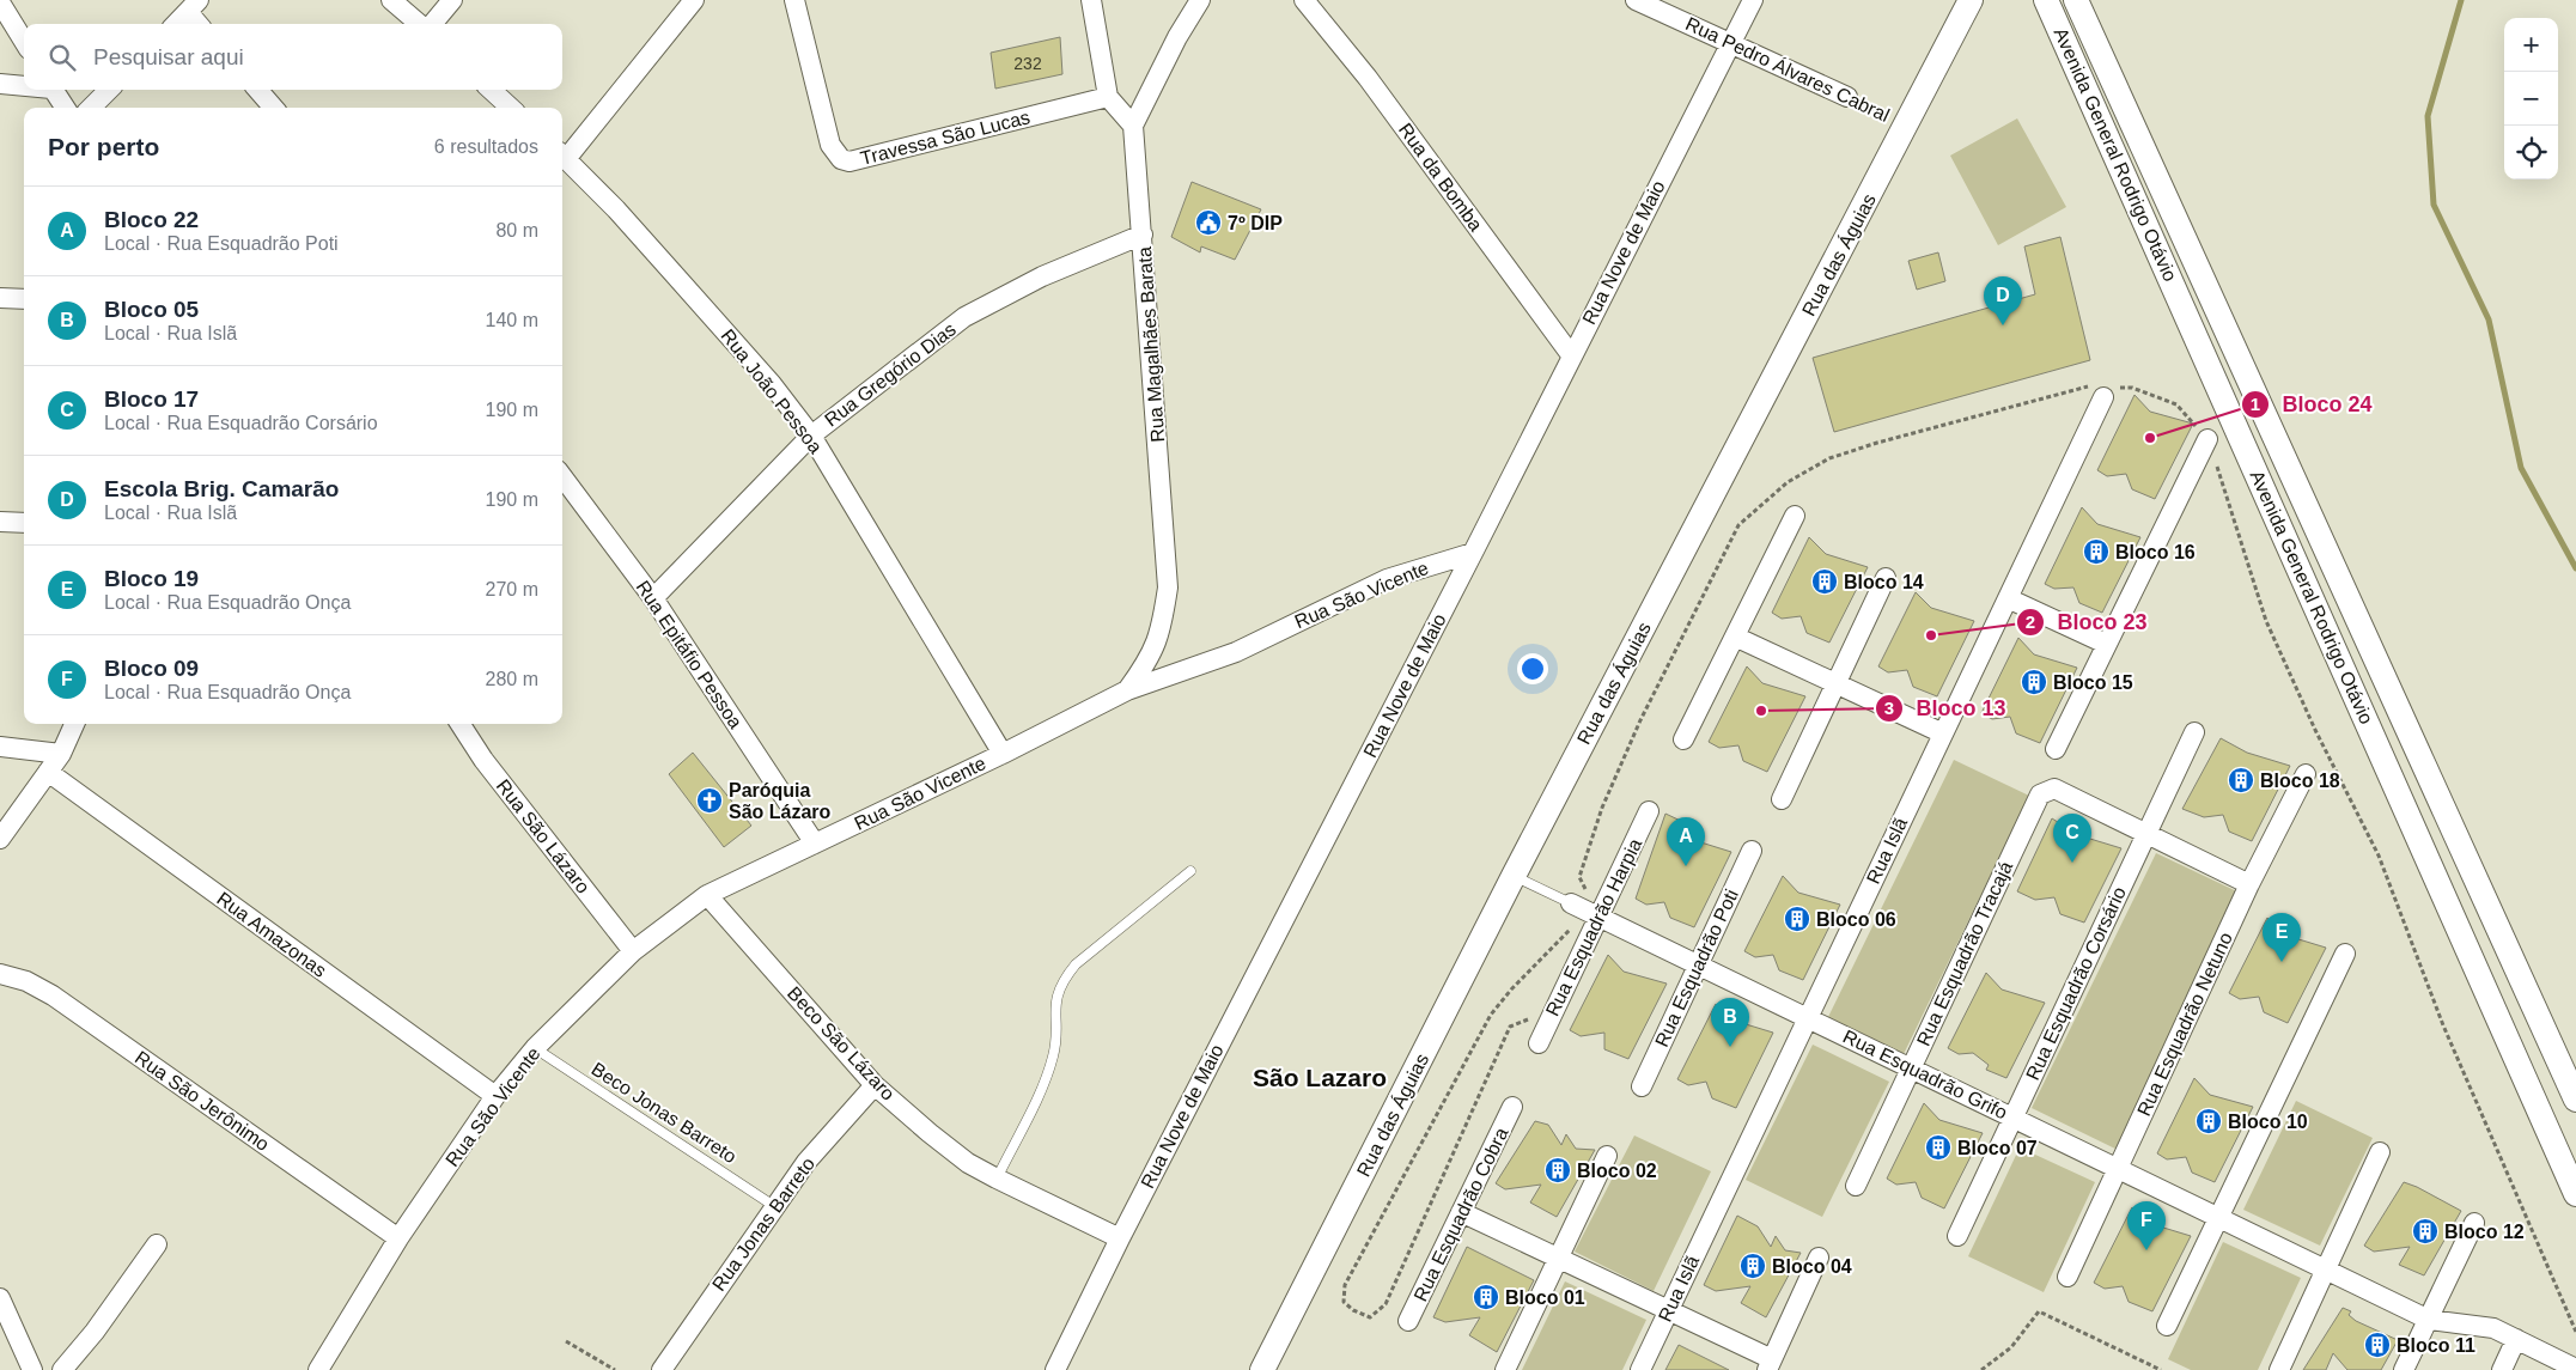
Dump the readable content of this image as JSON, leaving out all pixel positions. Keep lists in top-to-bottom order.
{
  "streets": {
    "street": [
      "Rua Pedro Álvares Cabral",
      "Travessa São Lucas",
      "Avenida General Rodrigo Otávio",
      "Rua da Bomba",
      "Rua Nove de Maio",
      "Rua das Águias",
      "Rua Magalhães Barata",
      "Rua Gregório Dias",
      "Rua João Pessoa",
      "Rua São Vicente",
      "Rua Epitáfio Pessoa",
      "Rua São Lázaro",
      "Rua Islã",
      "Rua Esquadrão Harpia",
      "Rua Amazonas",
      "Rua Esquadrão Tracajá",
      "Rua Esquadrão Poti",
      "Rua Esquadrão Corsário",
      "Rua Esquadrão Netuno",
      "Beco São Lázaro",
      "Rua Esquadrão Grifo",
      "Rua São Jerônimo",
      "Rua Esquadrão Cobra",
      "Rua Jonas Barreto"
    ],
    "lane": ["Beco Jonas Barreto"]
  },
  "crossings": [
    ["Rua Pedro Álvares Cabral", "Rua Nove de Maio"],
    ["Rua Pedro Álvares Cabral", "Rua das Águias"],
    ["Rua da Bomba", "Rua Nove de Maio"],
    ["Rua Nove de Maio", "Rua São Vicente"],
    ["Rua Nove de Maio", "Beco São Lázaro"],
    ["Rua Magalhães Barata", "Rua Gregório Dias"],
    ["Rua Magalhães Barata", "Rua São Vicente"],
    ["Rua Gregório Dias", "Rua João Pessoa"],
    ["Rua Gregório Dias", "Rua Epitáfio Pessoa"],
    ["Rua João Pessoa", "Rua São Vicente"],
    ["Rua São Vicente", "Rua Epitáfio Pessoa"],
    ["Rua São Vicente", "Rua São Lázaro"],
    ["Rua São Vicente", "Rua Amazonas"],
    ["Rua São Vicente", "Beco São Lázaro"],
    ["Rua São Vicente", "Rua São Jerônimo"],
    ["Rua São Vicente", "Beco Jonas Barreto"],
    ["Rua Islã", "Rua Esquadrão Grifo"],
    ["Rua Esquadrão Harpia", "Rua Esquadrão Grifo"],
    ["Rua Esquadrão Tracajá", "Rua Esquadrão Corsário"],
    ["Rua Esquadrão Tracajá", "Rua Esquadrão Grifo"],
    ["Rua Esquadrão Poti", "Rua Esquadrão Grifo"],
    ["Rua Esquadrão Corsário", "Rua Esquadrão Grifo"],
    ["Rua Esquadrão Netuno", "Rua Esquadrão Grifo"],
    ["Beco São Lázaro", "Rua Jonas Barreto"],
    ["Beco Jonas Barreto", "Rua Jonas Barreto"]
  ],
  "districts": ["São Lazaro"],
  "places": {
    "public building": ["7º DIP"],
    "other": ["Bloco 24", "Bloco 23", "Bloco 13"],
    "building": [
      "Bloco 16",
      "Bloco 14",
      "Bloco 15",
      "Bloco 18",
      "Bloco 06",
      "Bloco 10",
      "Bloco 07",
      "Bloco 02",
      "Bloco 12",
      "Bloco 04",
      "Bloco 01",
      "Bloco 11"
    ],
    "church": ["Paróquia São Lázaro"]
  },
  "house_numbers": ["232"],
  "page": {
    "map_buttons": ["+", "−"],
    "search": "Pesquisar aqui",
    "heading": ["Por perto", "6 resultados"],
    "list": [
      {
        "mark": "A",
        "name": "Bloco 22",
        "note": "Local · Rua Esquadrão Poti",
        "value": "80 m"
      },
      {
        "mark": "B",
        "name": "Bloco 05",
        "note": "Local · Rua Islã",
        "value": "140 m"
      },
      {
        "mark": "C",
        "name": "Bloco 17",
        "note": "Local · Rua Esquadrão Corsário",
        "value": "190 m"
      },
      {
        "mark": "D",
        "name": "Escola Brig. Camarão",
        "note": "Local · Rua Islã",
        "value": "190 m"
      },
      {
        "mark": "E",
        "name": "Bloco 19",
        "note": "Local · Rua Esquadrão Onça",
        "value": "270 m"
      },
      {
        "mark": "F",
        "name": "Bloco 09",
        "note": "Local · Rua Esquadrão Onça",
        "value": "280 m"
      }
    ],
    "pins": [
      "D",
      "C",
      "A",
      "E",
      "B",
      "F"
    ]
  }
}
